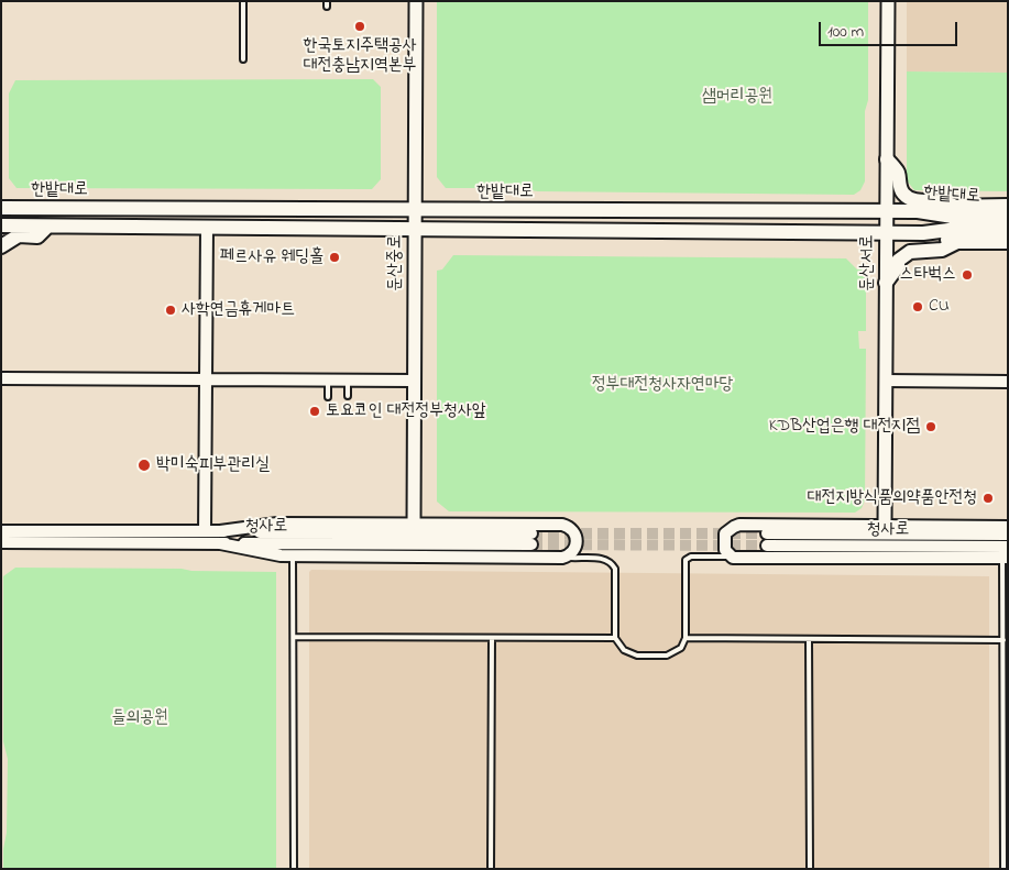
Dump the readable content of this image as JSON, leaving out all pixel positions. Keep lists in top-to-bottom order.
{
  "streets": {
    "main road": ["한밭대로", "둔산중로", "둔산서로"],
    "street": ["청사로"]
  },
  "crossings": [
    ["한밭대로", "둔산중로"],
    ["한밭대로", "둔산서로"]
  ],
  "parks": ["샘머리공원", "정부대전청사자연마당", "들의공원"],
  "places": [
    "한국토지주택공사 대전충남지역본부",
    "페르사유 웨딩홀",
    "스타벅스",
    "CU",
    "사학연금휴게마트",
    "토요코인 대전정부청사앞",
    "KDB산업은행 대전지점",
    "박미숙피부관리실",
    "대전지방식품의약품안전청"
  ],
  "scale_bar": "100 m"
}
